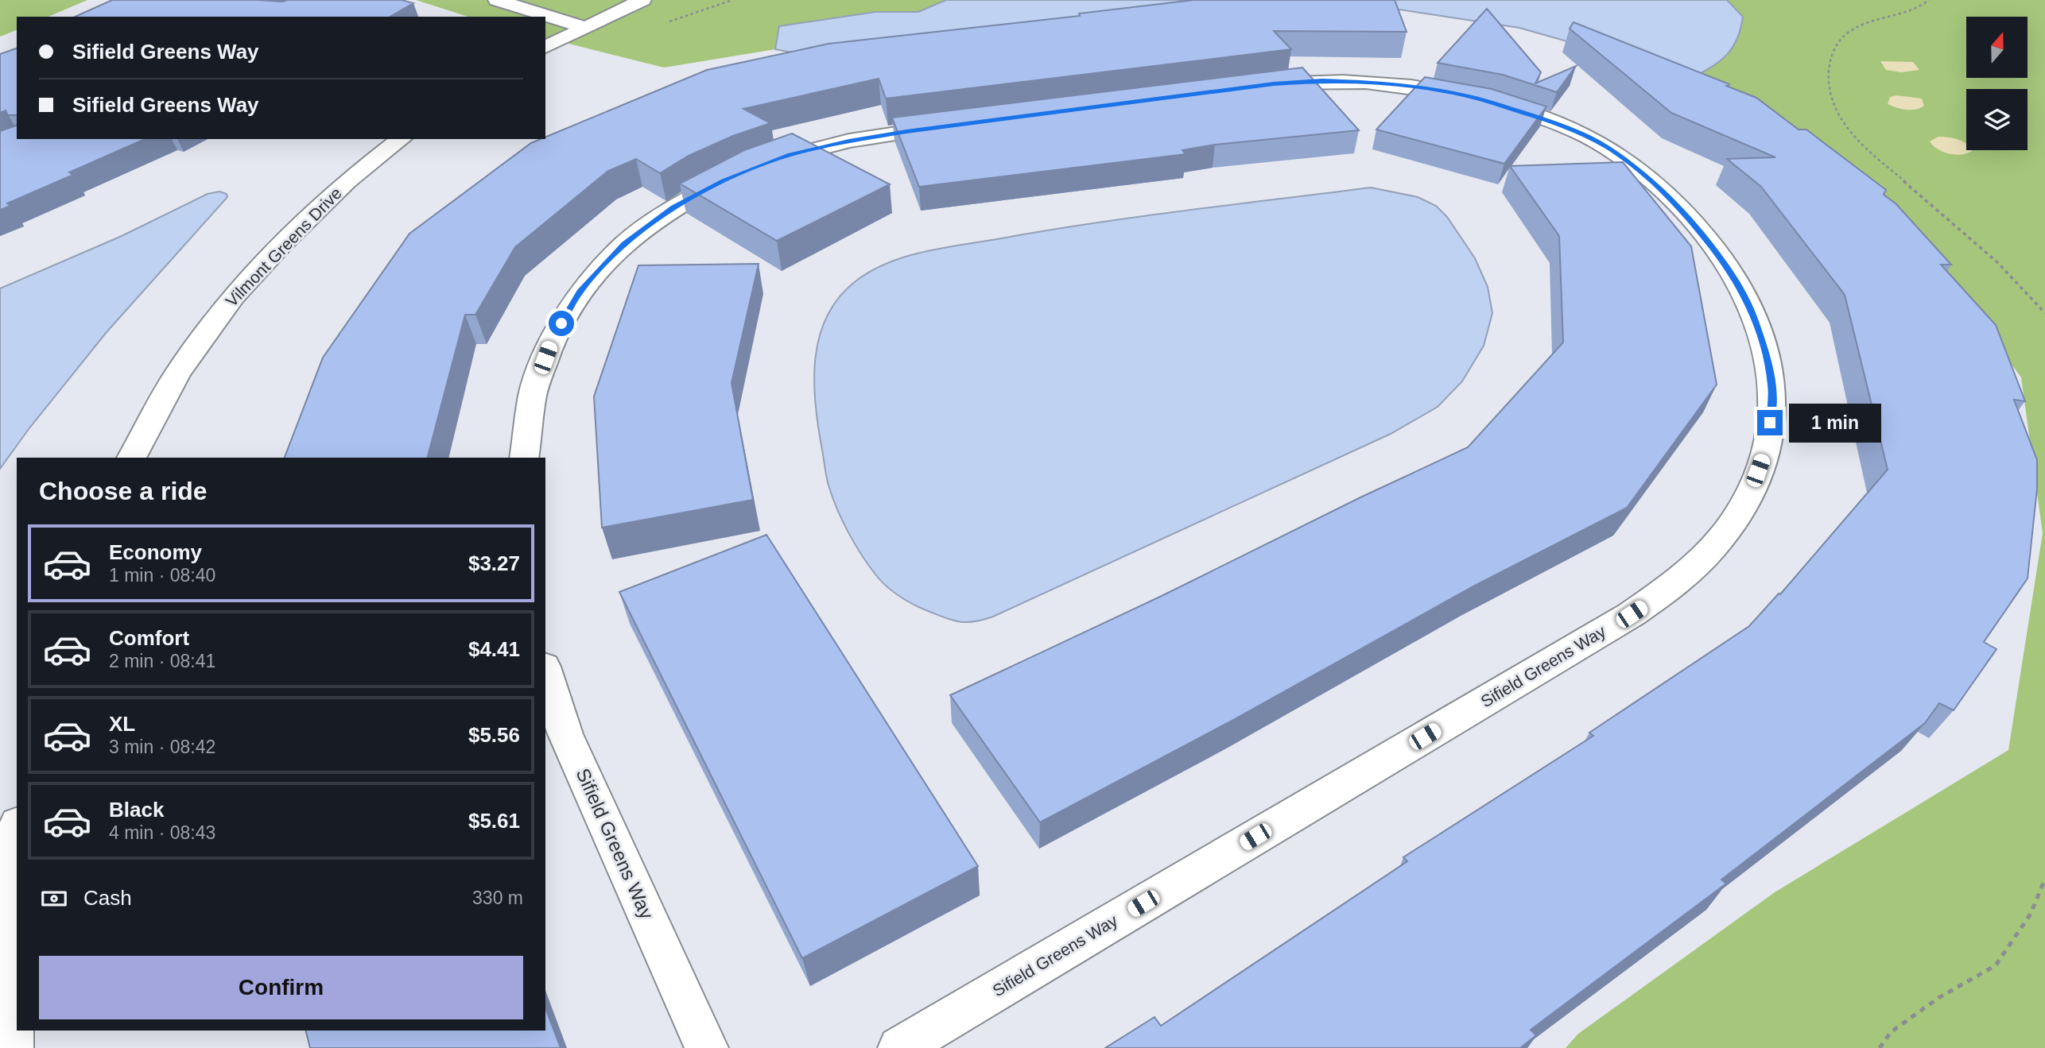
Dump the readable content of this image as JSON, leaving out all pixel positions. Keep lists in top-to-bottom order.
{
  "streets": {
    "street": ["Vilmont Greens Drive", "Sifield Greens Way"]
  },
  "north": "top",
  "page": {
    "banner": ["Sifield Greens Way", "Sifield Greens Way"],
    "bubble": "1 min",
    "heading": "Choose a ride",
    "list": [
      {
        "name": "Economy",
        "note": "1 min · 08:40",
        "value": "$3.27"
      },
      {
        "name": "Comfort",
        "note": "2 min · 08:41",
        "value": "$4.41"
      },
      {
        "name": "XL",
        "note": "3 min · 08:42",
        "value": "$5.56"
      },
      {
        "name": "Black",
        "note": "4 min · 08:43",
        "value": "$5.61"
      }
    ],
    "pay": ["Cash", "330 m"],
    "buttons": "Confirm"
  }
}
